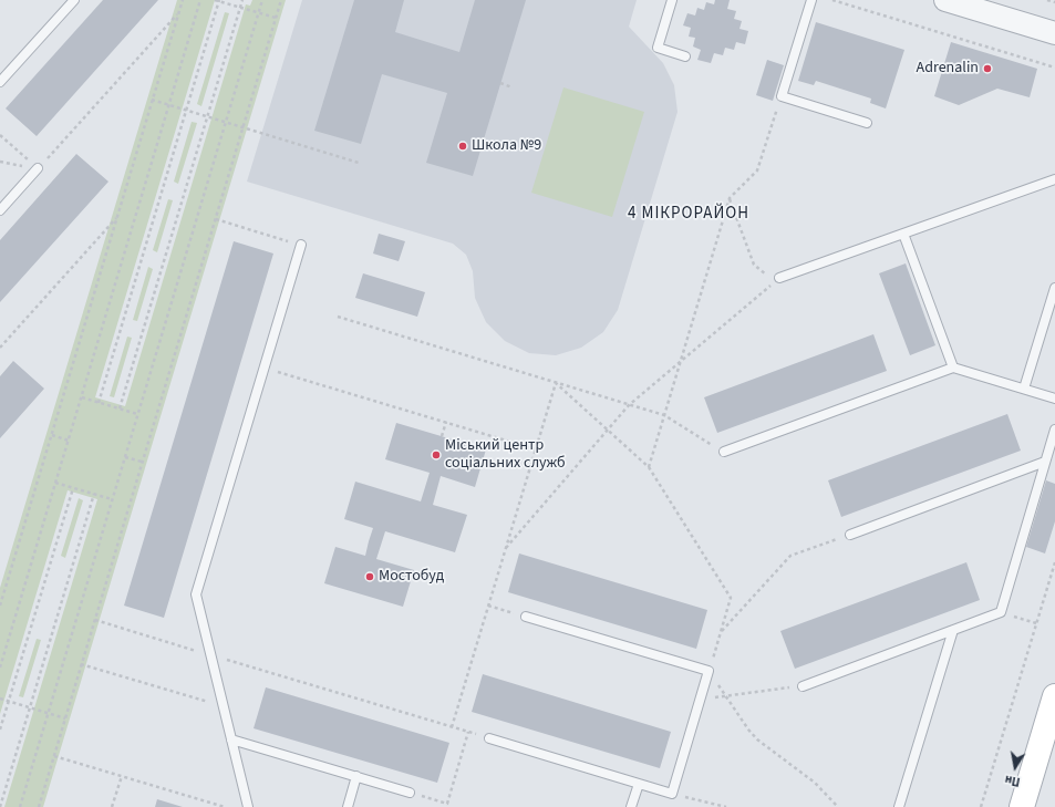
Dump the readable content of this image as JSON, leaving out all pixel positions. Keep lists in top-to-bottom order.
{
  "districts": ["4 МІКРОРАЙОН"],
  "places": [
    "Adrenalin",
    "Школа №9",
    "Міський центр соціальних служб",
    "Мостобуд"
  ],
  "north": "bottom"
}
